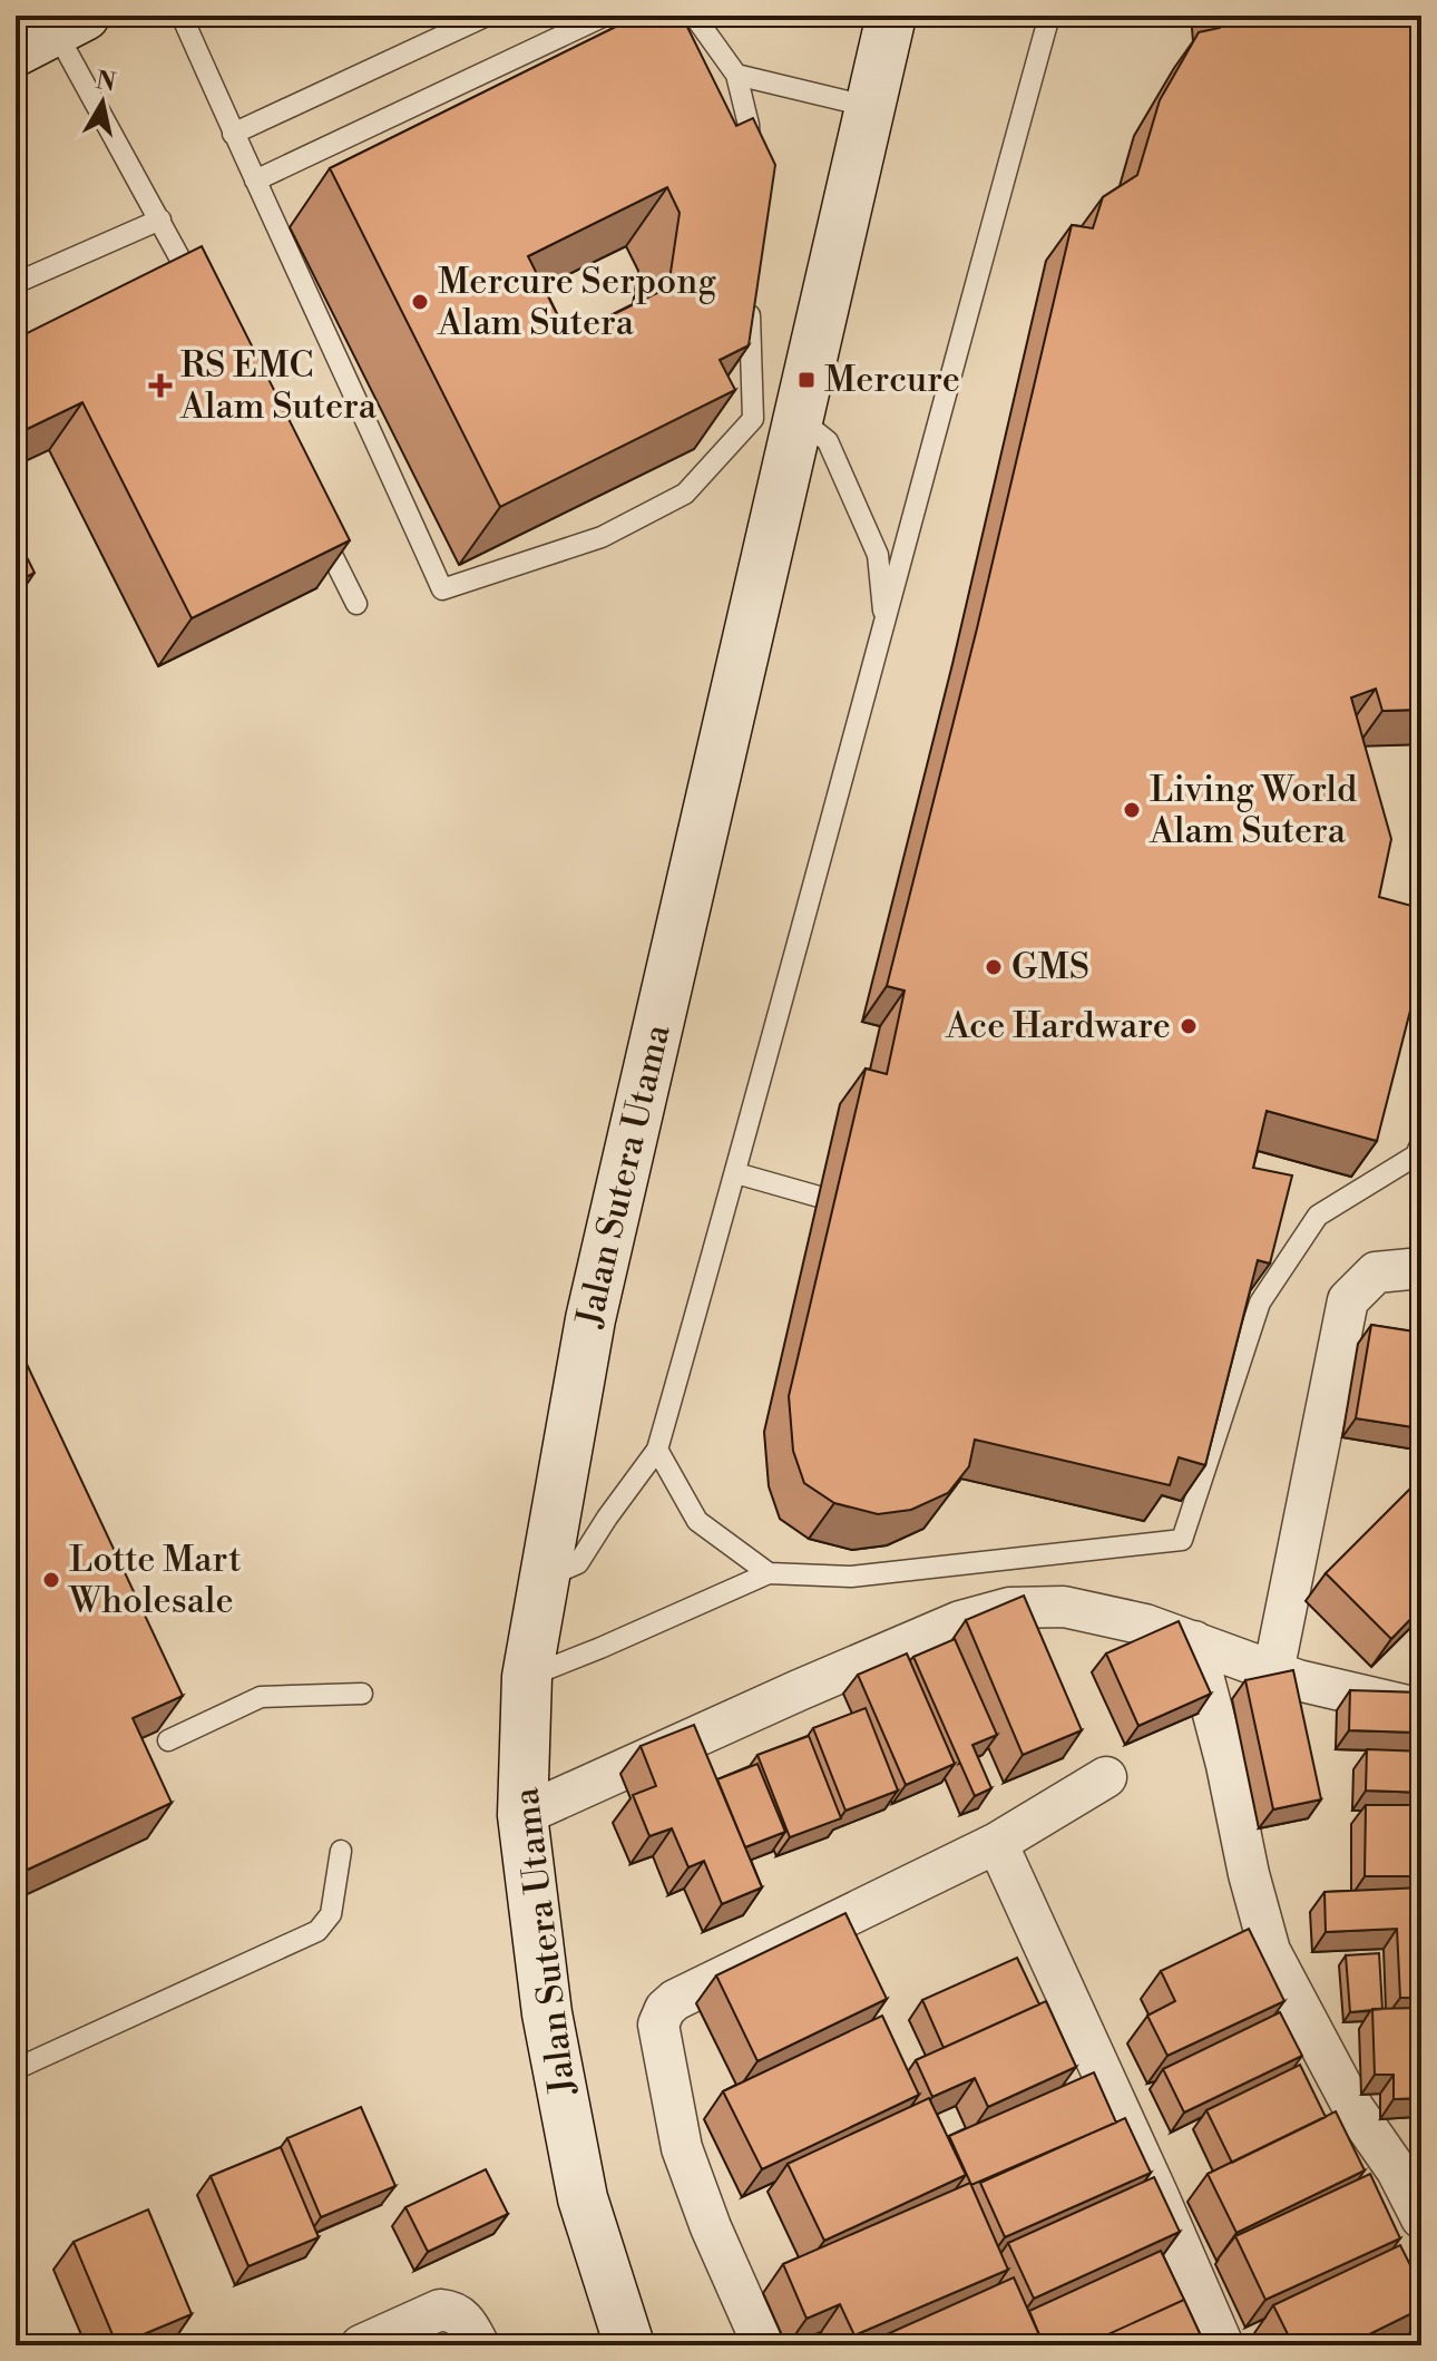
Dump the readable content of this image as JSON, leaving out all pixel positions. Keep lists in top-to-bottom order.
{
  "streets": {
    "street": ["Jalan Sutera Utama"]
  },
  "places": {
    "other": [
      "Mercure Serpong Alam Sutera",
      "Living World Alam Sutera",
      "GMS",
      "Ace Hardware",
      "Lotte Mart Wholesale"
    ],
    "transit": ["Mercure"],
    "health": ["RS EMC Alam Sutera"]
  },
  "north": "top"
}
